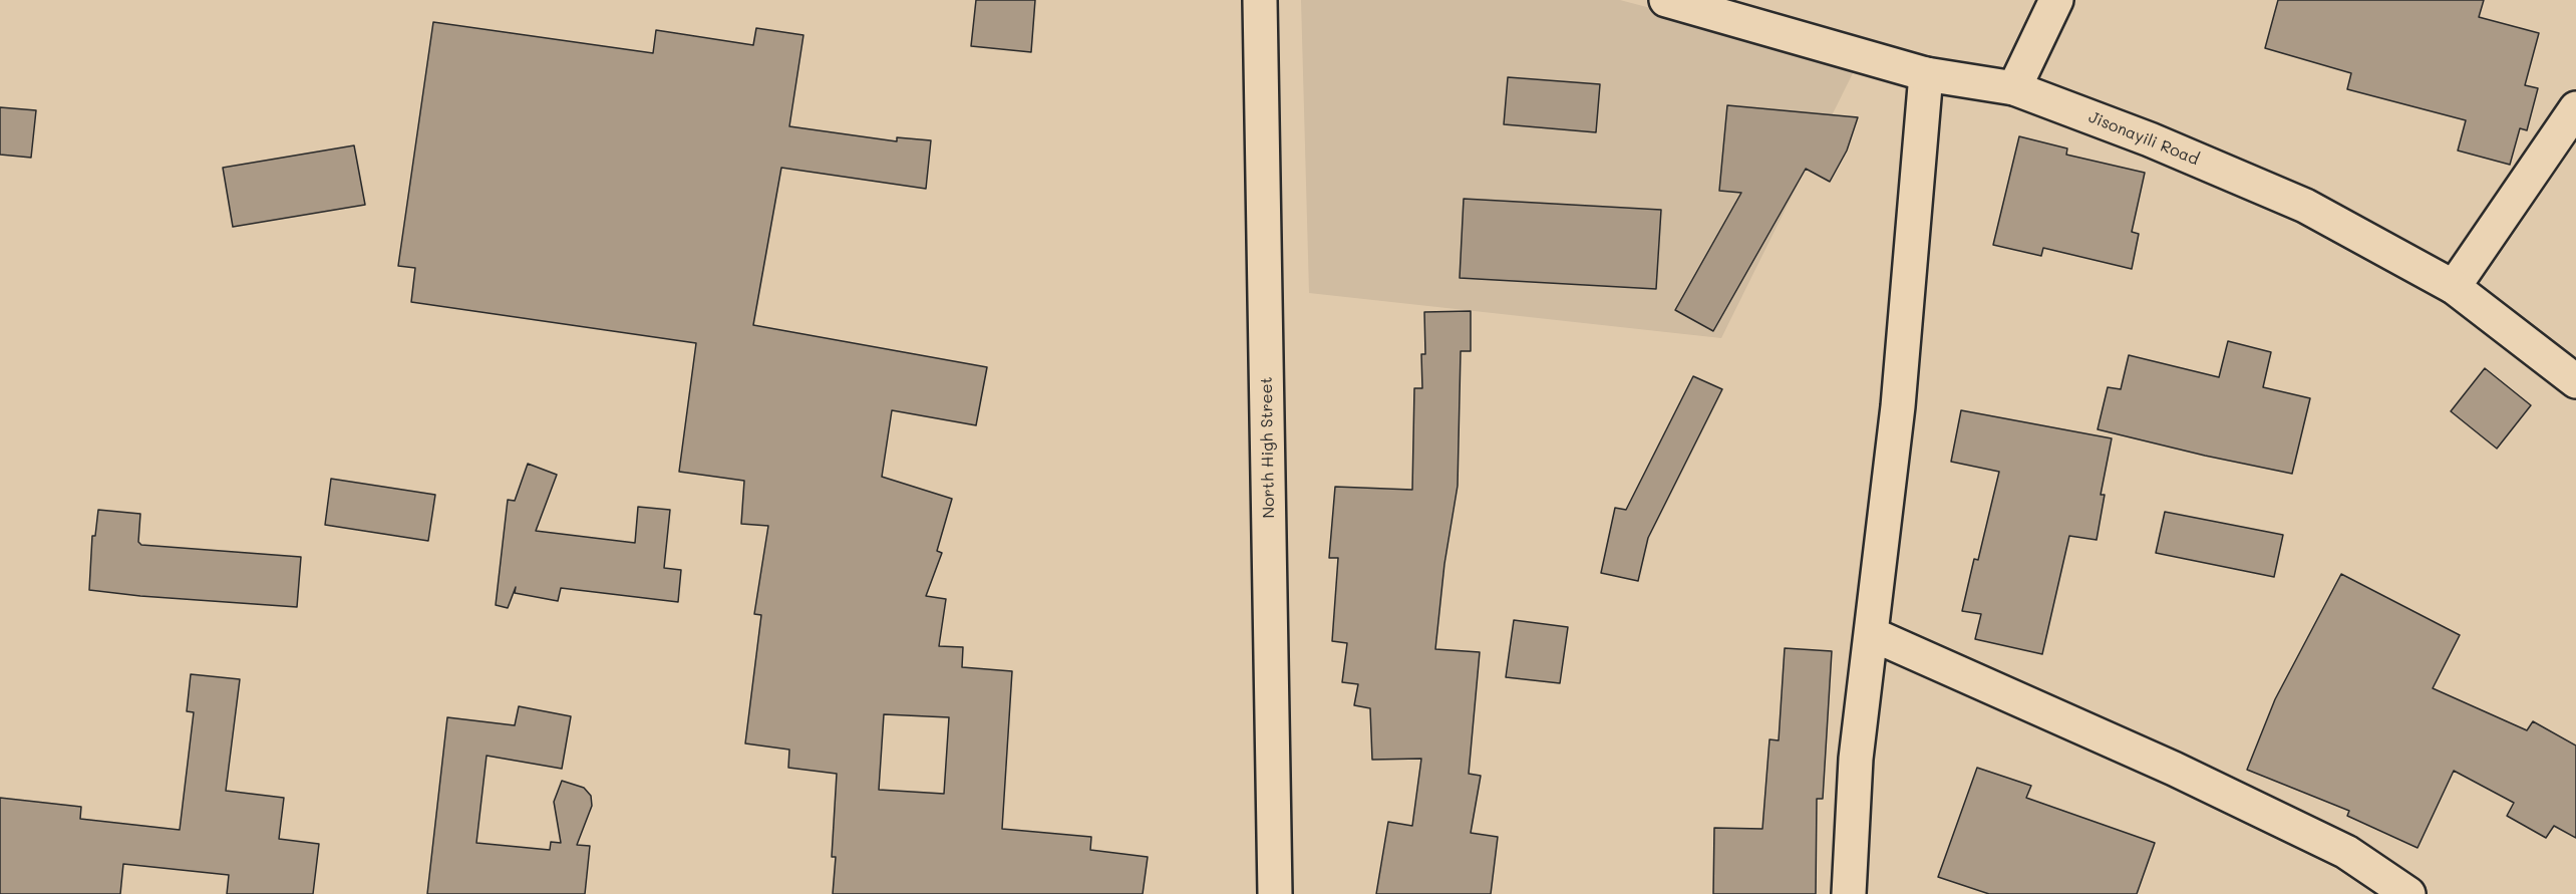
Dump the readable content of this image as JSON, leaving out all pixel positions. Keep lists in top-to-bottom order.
{
  "streets": {
    "main road": ["Jisonayili Road", "North High Street"]
  }
}
